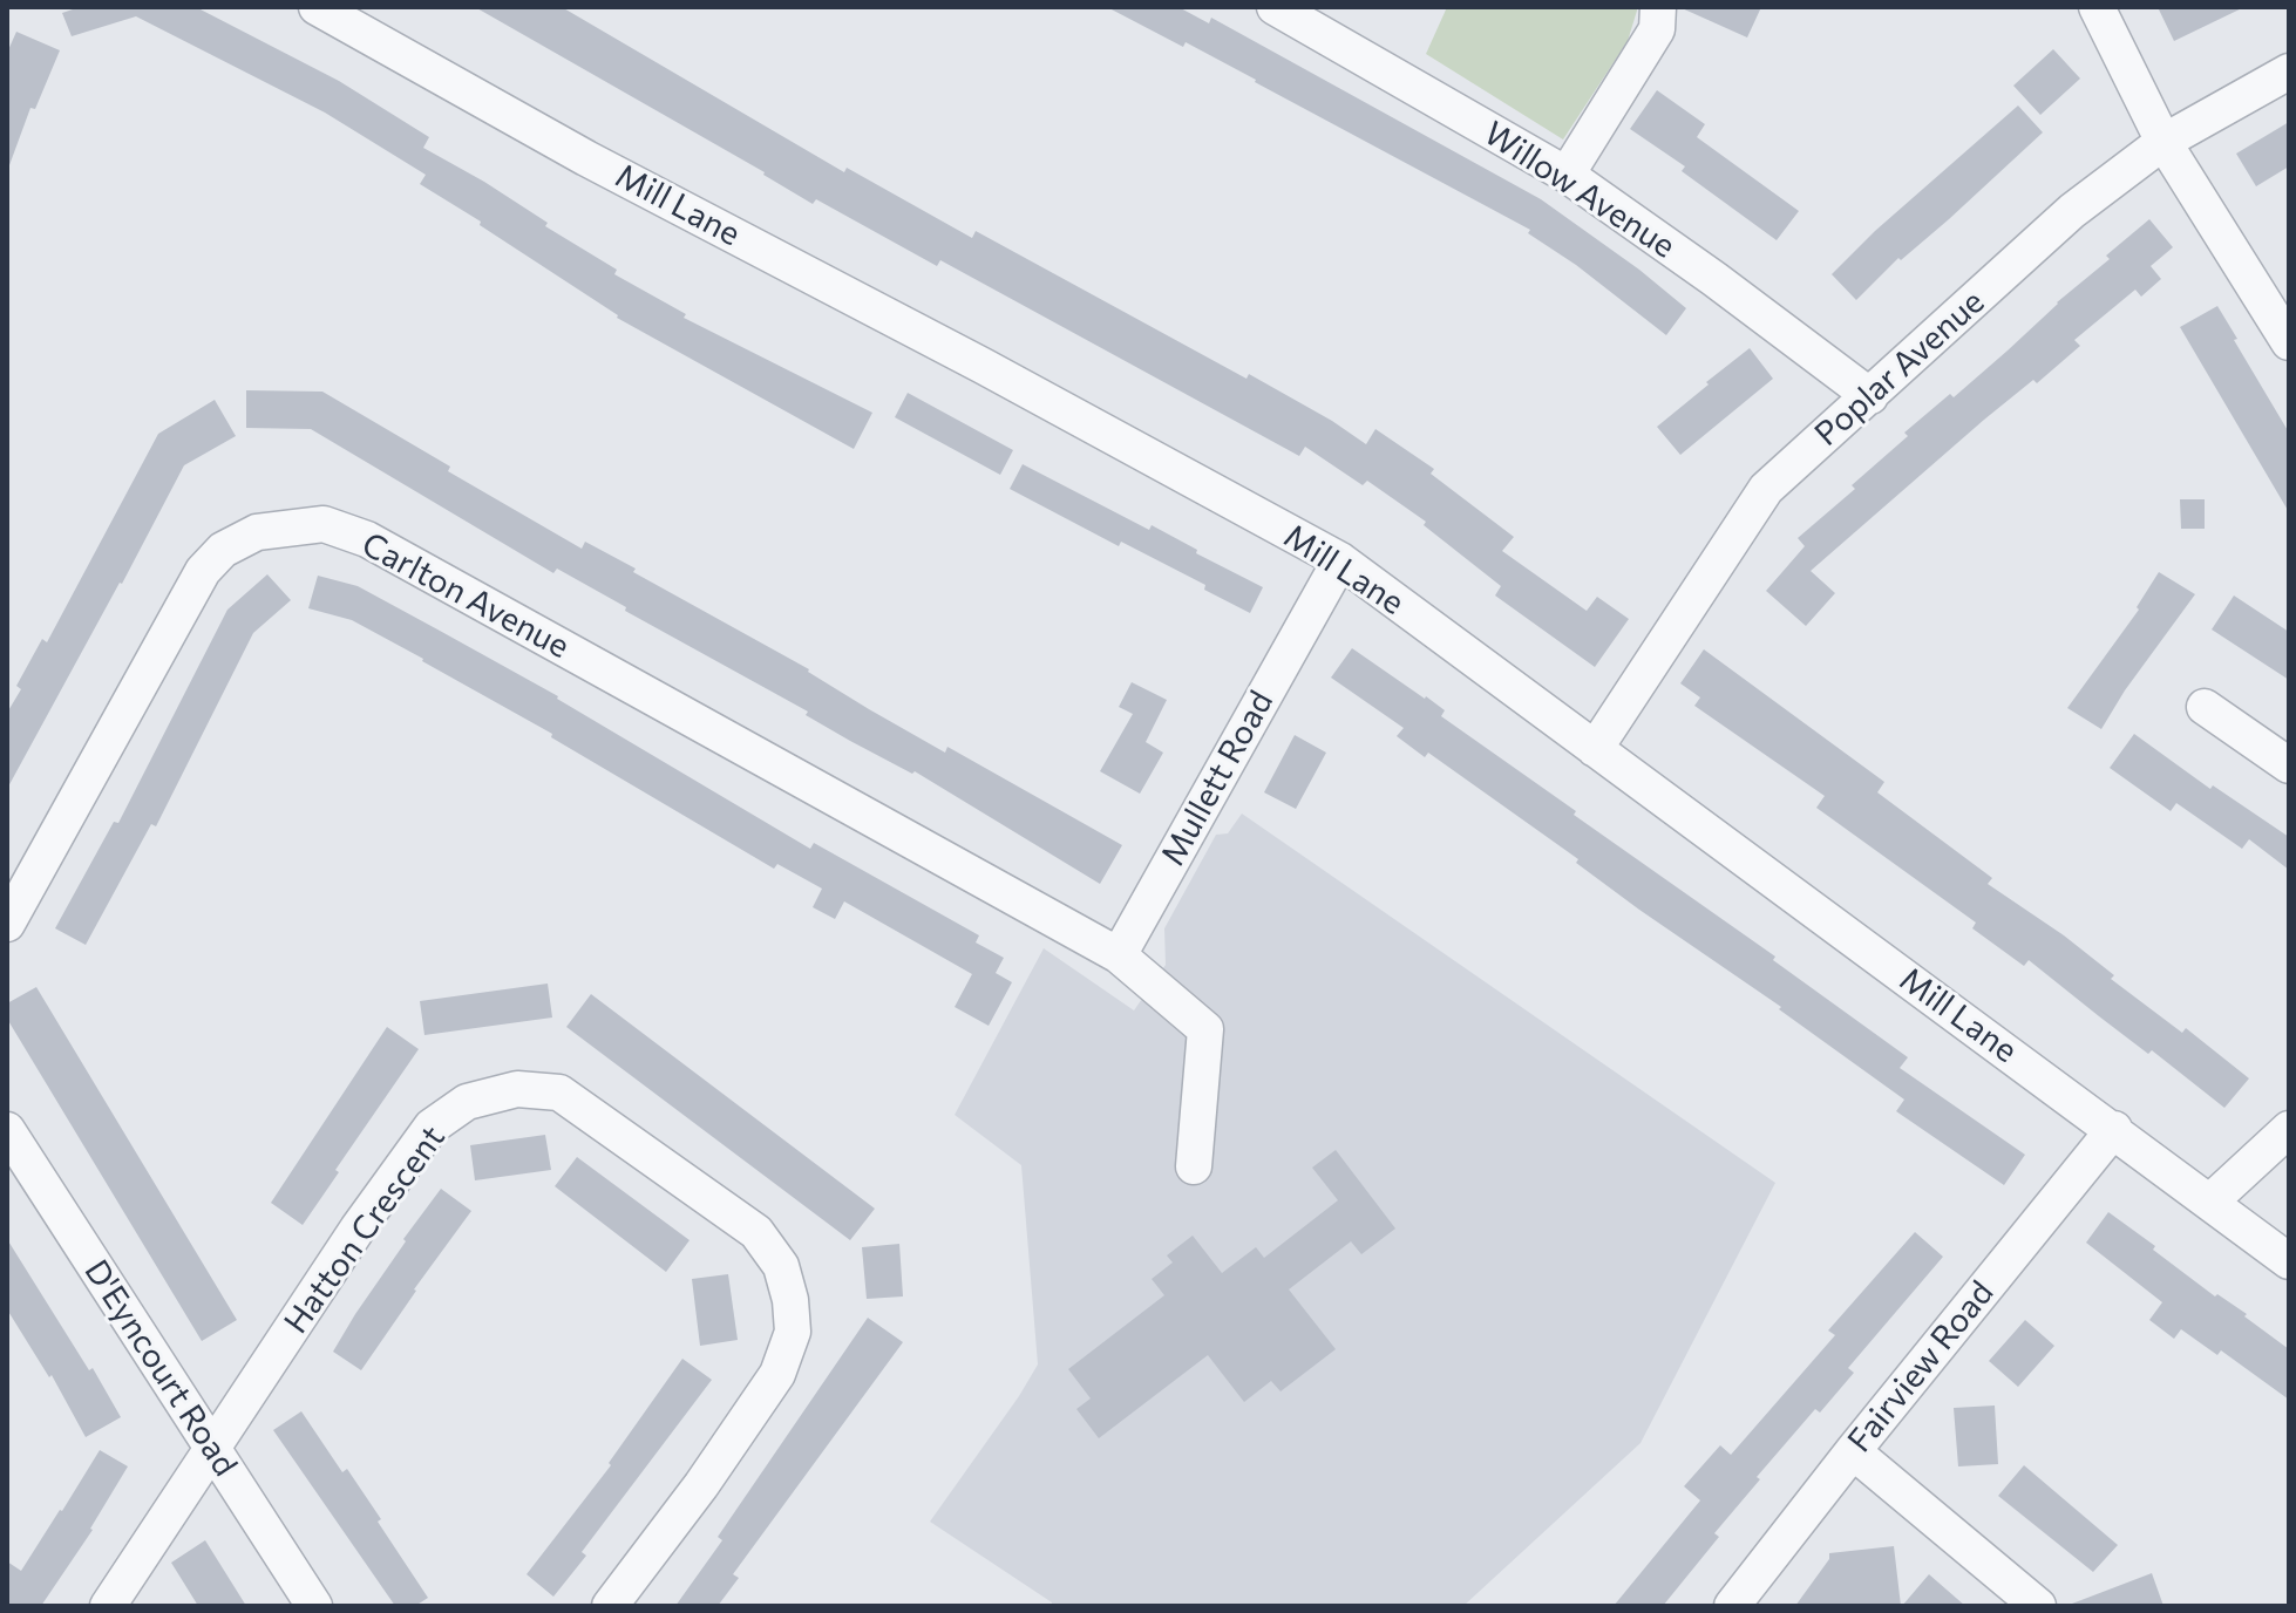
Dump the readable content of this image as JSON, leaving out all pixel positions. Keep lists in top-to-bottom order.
{
  "streets": {
    "street": [
      "Willow Avenue",
      "Mill Lane",
      "Poplar Avenue",
      "Carlton Avenue",
      "Mullett Road",
      "Hatton Crescent",
      "Fairview Road",
      "D'Eyncourt Road"
    ]
  },
  "crossings": [
    ["Willow Avenue", "Poplar Avenue"],
    ["Mill Lane", "Poplar Avenue"],
    ["Mill Lane", "Mullett Road"],
    ["Mill Lane", "Fairview Road"],
    ["Carlton Avenue", "Mullett Road"],
    ["Hatton Crescent", "D'Eyncourt Road"]
  ]
}
